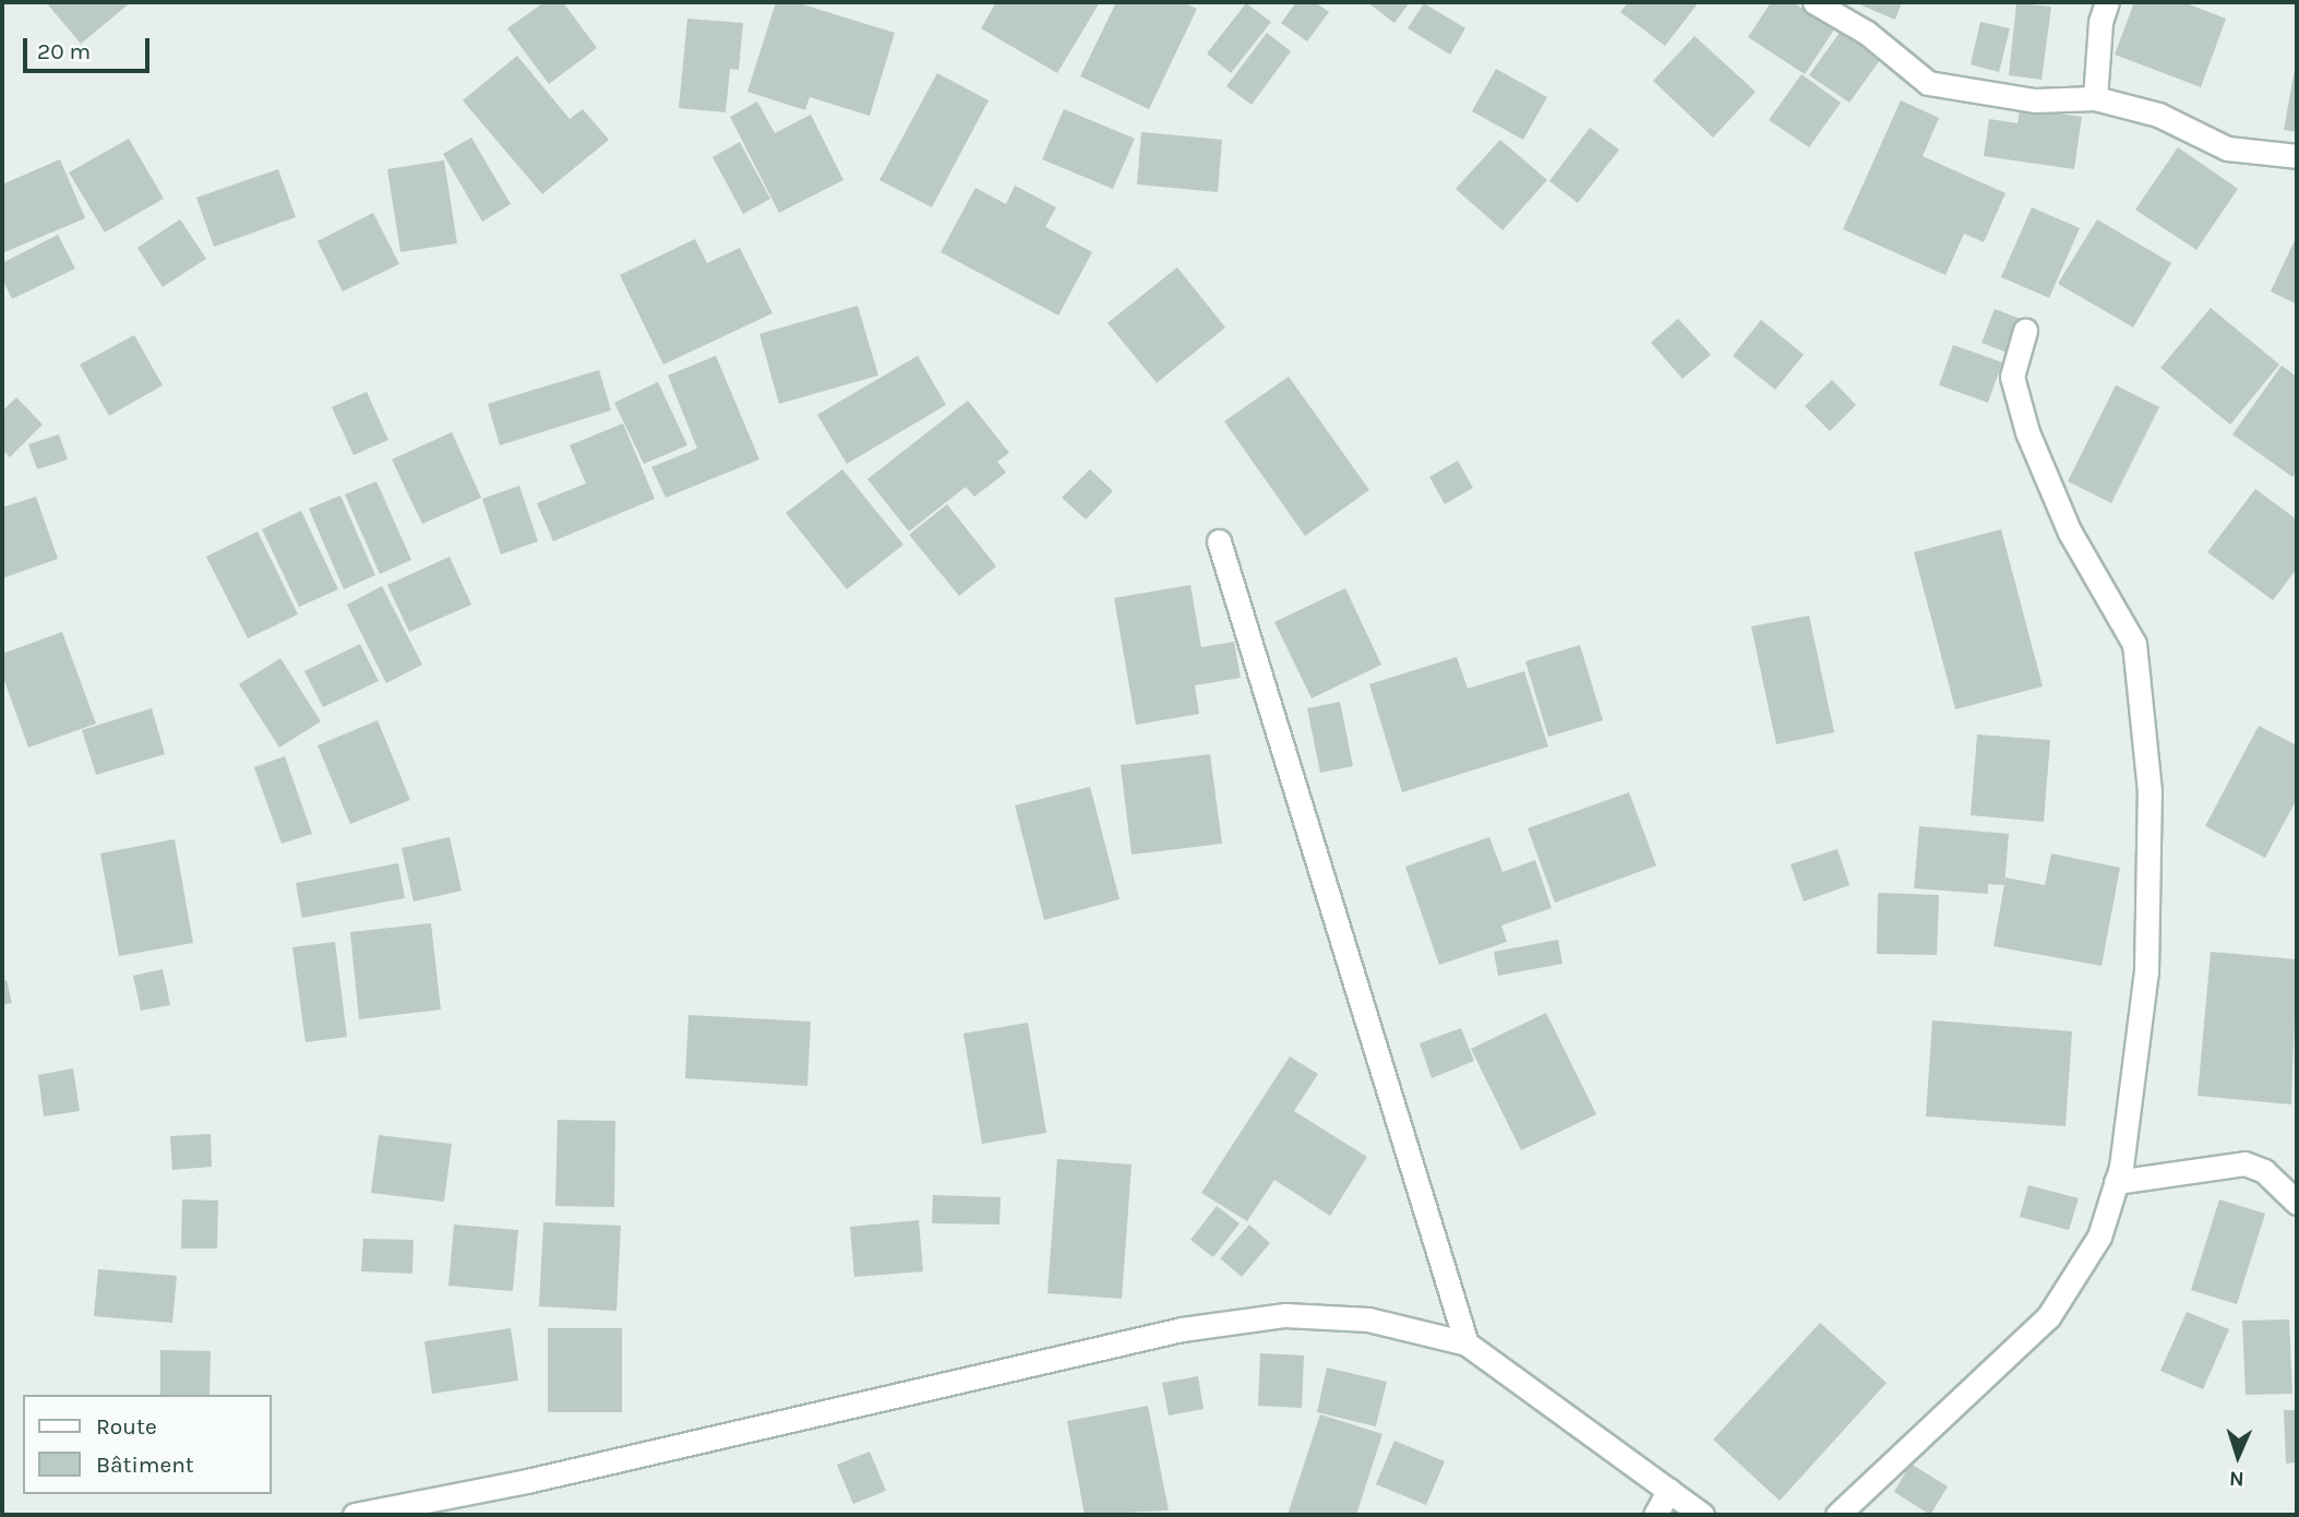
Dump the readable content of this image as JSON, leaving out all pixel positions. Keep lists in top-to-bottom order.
{
  "legend": ["Route", "Bâtiment"],
  "scale_bar": "20 m",
  "north": "bottom"
}
